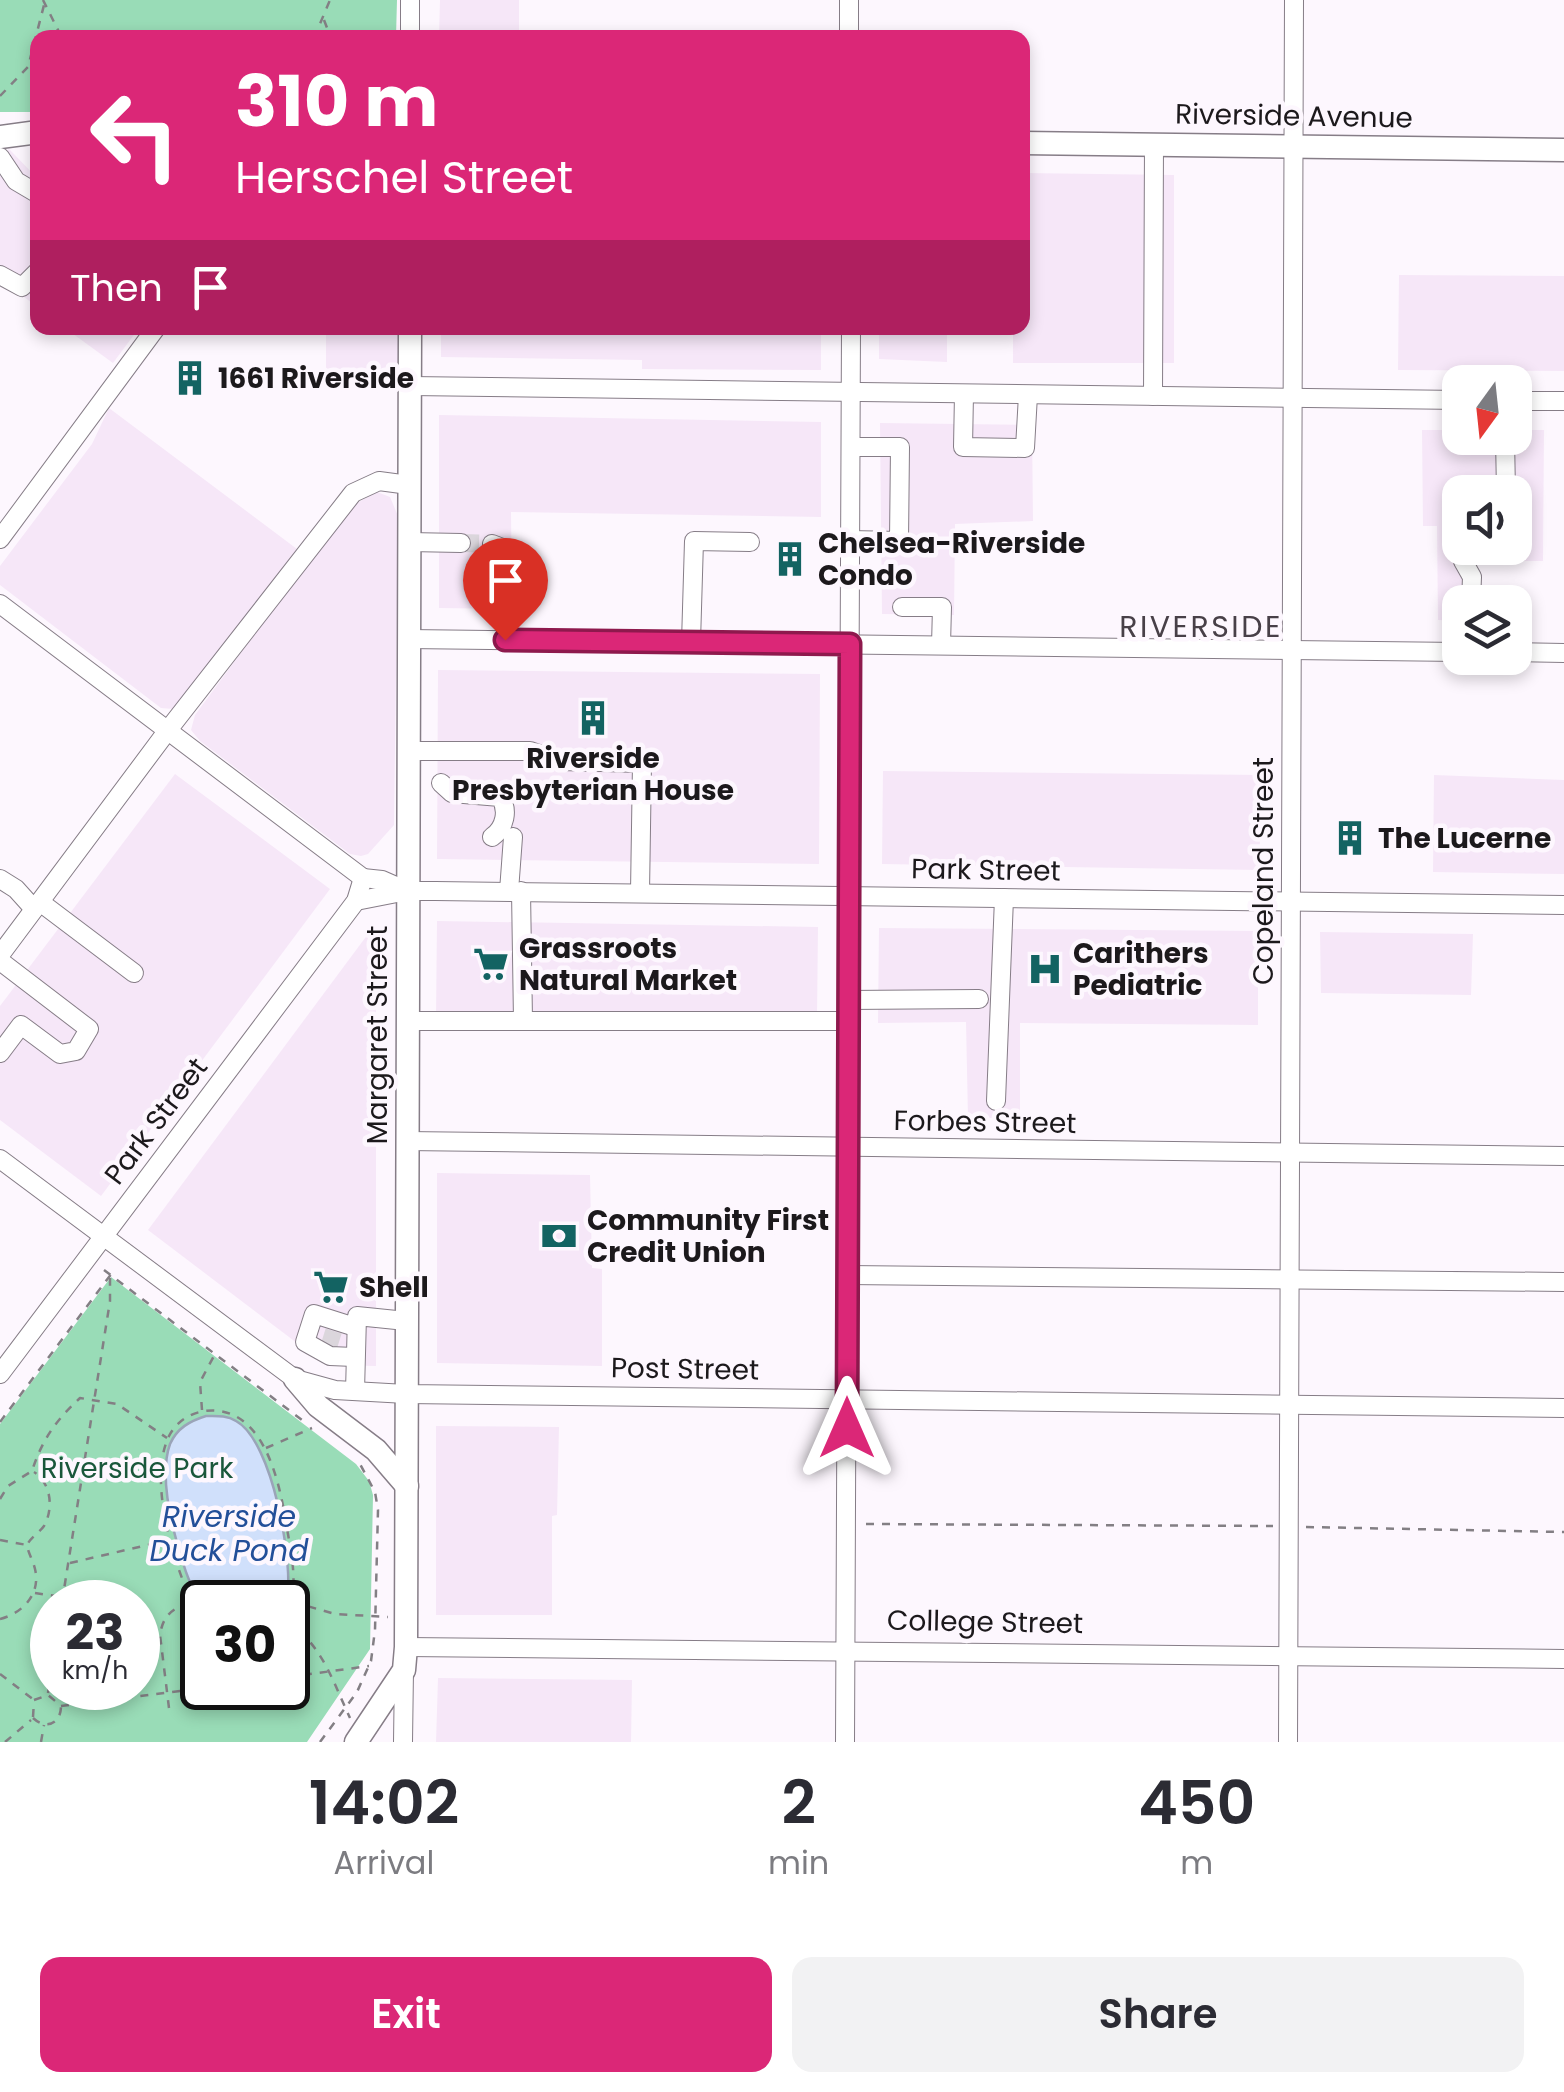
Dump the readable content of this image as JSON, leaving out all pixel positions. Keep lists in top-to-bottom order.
{
  "streets": {
    "main road": ["Riverside Avenue", "Margaret Street"],
    "street": [
      "Park Street",
      "Copeland Street",
      "Forbes Street",
      "Post Street",
      "College Street"
    ]
  },
  "crossings": [
    ["Riverside Avenue", "Copeland Street"],
    ["Park Street", "Copeland Street"],
    ["Park Street", "Margaret Street"],
    ["Park Street", "Post Street"],
    ["Copeland Street", "Forbes Street"],
    ["Copeland Street", "Post Street"],
    ["Copeland Street", "College Street"],
    ["Margaret Street", "Forbes Street"],
    ["Margaret Street", "Post Street"],
    ["Margaret Street", "College Street"]
  ],
  "districts": ["RIVERSIDE"],
  "water": ["Riverside Duck Pond"],
  "parks": ["Riverside Park"],
  "places": {
    "building": [
      "1661 Riverside",
      "Chelsea-Riverside Condo",
      "Riverside Presbyterian House",
      "The Lucerne"
    ],
    "supermarket": ["Grassroots Natural Market", "Shell"],
    "hospital": ["Carithers Pediatric"],
    "bank": ["Community First Credit Union"]
  },
  "north": "bottom",
  "page": {
    "turn": ["310 m", "Herschel Street"],
    "then": "Then",
    "speed": "23 km/h",
    "limit": "30",
    "eta": [
      "14:02",
      "Arrival",
      "2",
      "min",
      "450",
      "m"
    ],
    "buttons": ["Exit", "Share"]
  }
}
